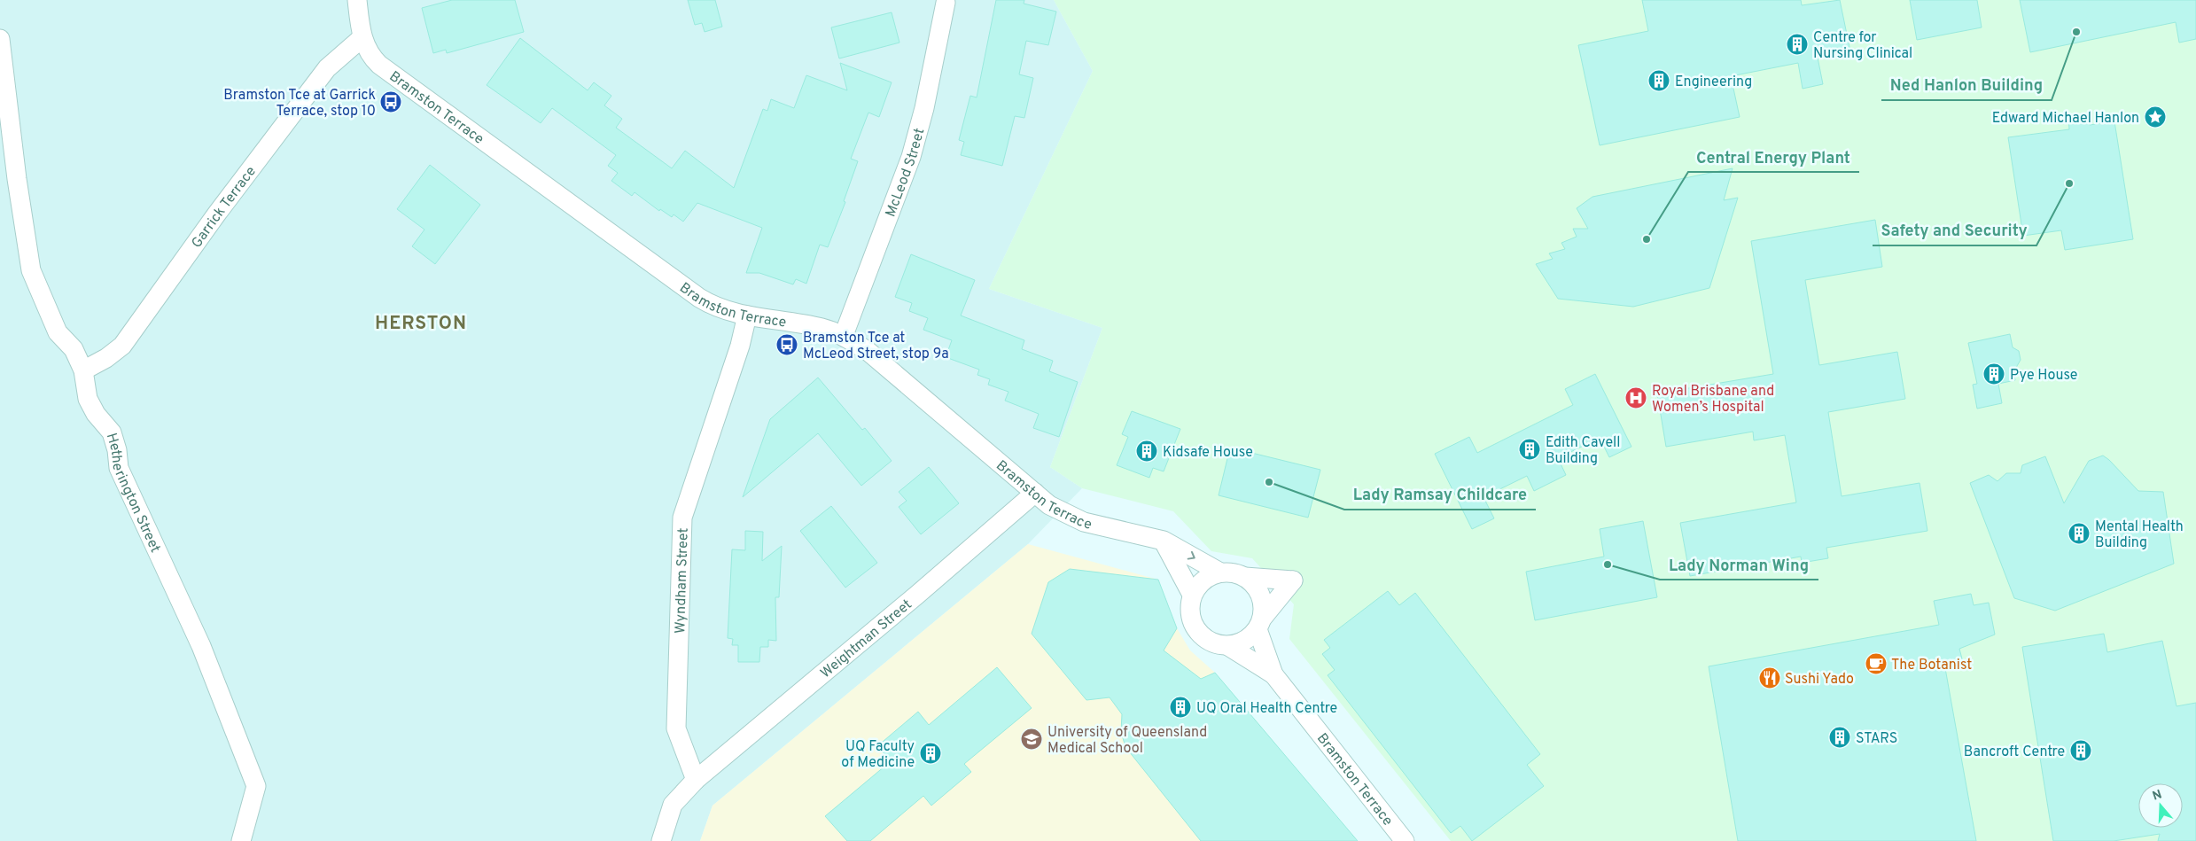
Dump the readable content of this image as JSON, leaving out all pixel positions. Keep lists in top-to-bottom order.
{
  "streets": {
    "street": [
      "Bramston Terrace",
      "McLeod Street",
      "Garrick Terrace",
      "Hetherington Street",
      "Wyndham Street",
      "Weightman Street"
    ]
  },
  "crossings": [
    ["Bramston Terrace", "McLeod Street"],
    ["Bramston Terrace", "Garrick Terrace"],
    ["Bramston Terrace", "Wyndham Street"],
    ["Bramston Terrace", "Weightman Street"],
    ["Garrick Terrace", "Hetherington Street"],
    ["Wyndham Street", "Weightman Street"]
  ],
  "districts": ["HERSTON"],
  "places": {
    "other": [
      "Ned Hanlon Building",
      "Safety and Security",
      "Central Energy Plant",
      "Lady Ramsay Childcare",
      "Lady Norman Wing"
    ],
    "building": [
      "Centre for Nursing Clinical",
      "Engineering",
      "Pye House",
      "Edith Cavell Building",
      "Kidsafe House",
      "Mental Health Building",
      "UQ Oral Health Centre",
      "STARS",
      "Bancroft Centre",
      "UQ Faculty of Medicine"
    ],
    "bus stop": ["Bramston Tce at Garrick Terrace, stop 10", "Bramston Tce at McLeod Street, stop 9a"],
    "place": ["Edward Michael Hanlon"],
    "hospital": ["Royal Brisbane and Women’s Hospital"],
    "cafe": ["The Botanist"],
    "restaurant": ["Sushi Yado"],
    "school or university": ["University of Queensland Medical School"]
  },
  "north": "top"
}
